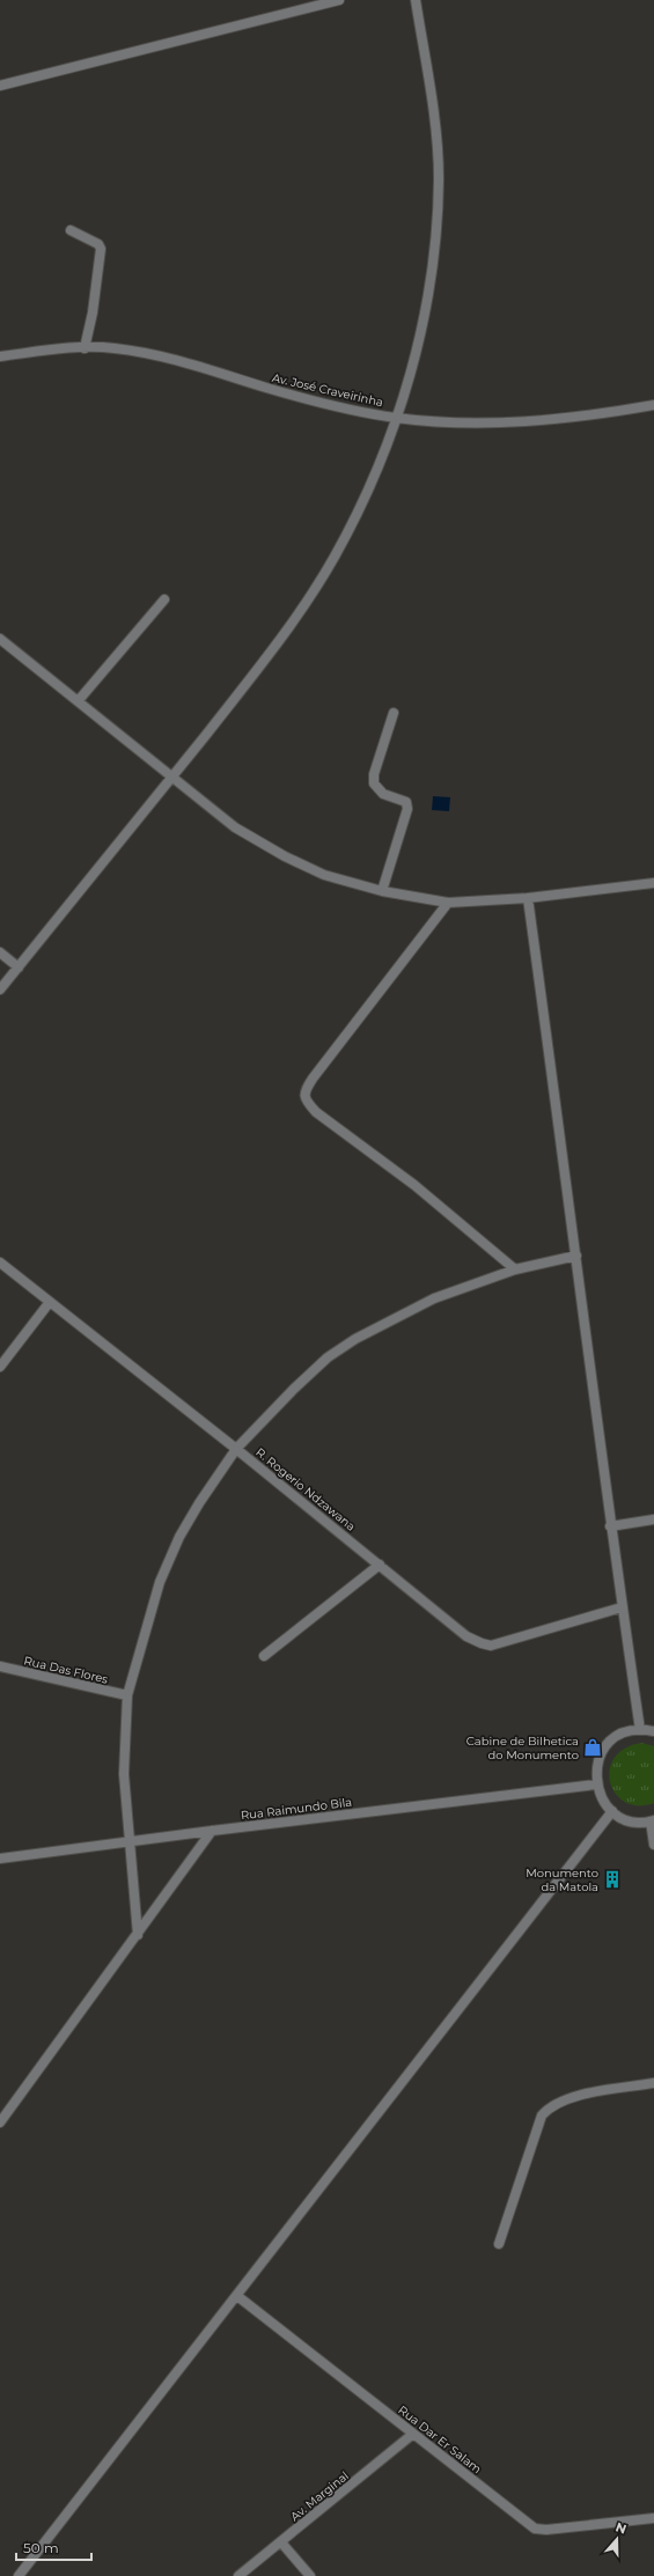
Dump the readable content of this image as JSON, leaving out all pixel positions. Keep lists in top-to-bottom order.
{
  "streets": {
    "street": [
      "Av. José Craveirinha",
      "R. Rogerio Ndzawana",
      "Rua Das Flores",
      "Rua Raimundo Bila",
      "Rua Dar Er Salam",
      "Av. Marginal"
    ]
  },
  "crossings": [
    ["Rua Dar Er Salam", "Av. Marginal"]
  ],
  "places": {
    "shop": ["Cabine de Bilhetica do Monumento"],
    "building": ["Monumento da Matola"]
  },
  "scale_bar": "50 m",
  "north": "top"
}
